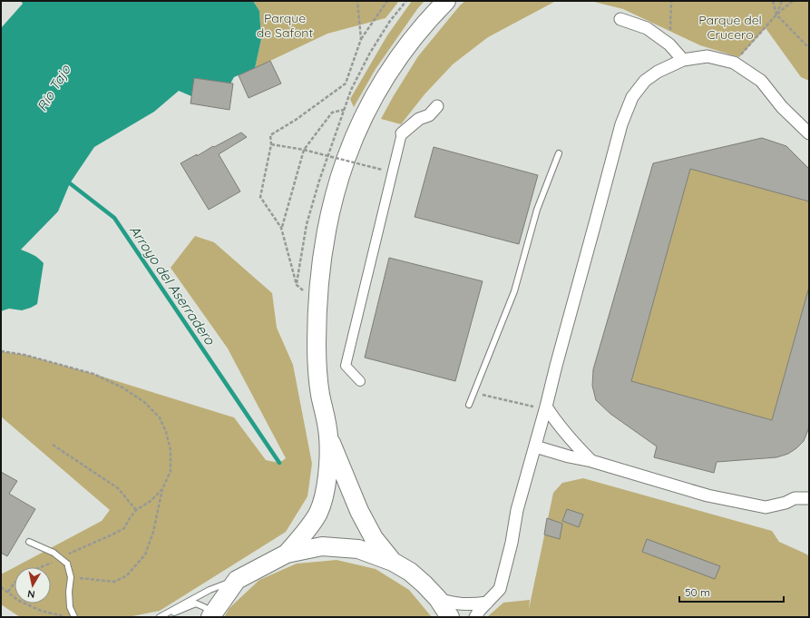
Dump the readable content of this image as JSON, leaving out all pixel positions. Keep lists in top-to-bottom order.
{
  "water": ["Río Tajo", "Arroyo del Aserradero"],
  "parks": ["Parque de Safont", "Parque del Crucero"],
  "scale_bar": "50 m",
  "north": "bottom"
}
